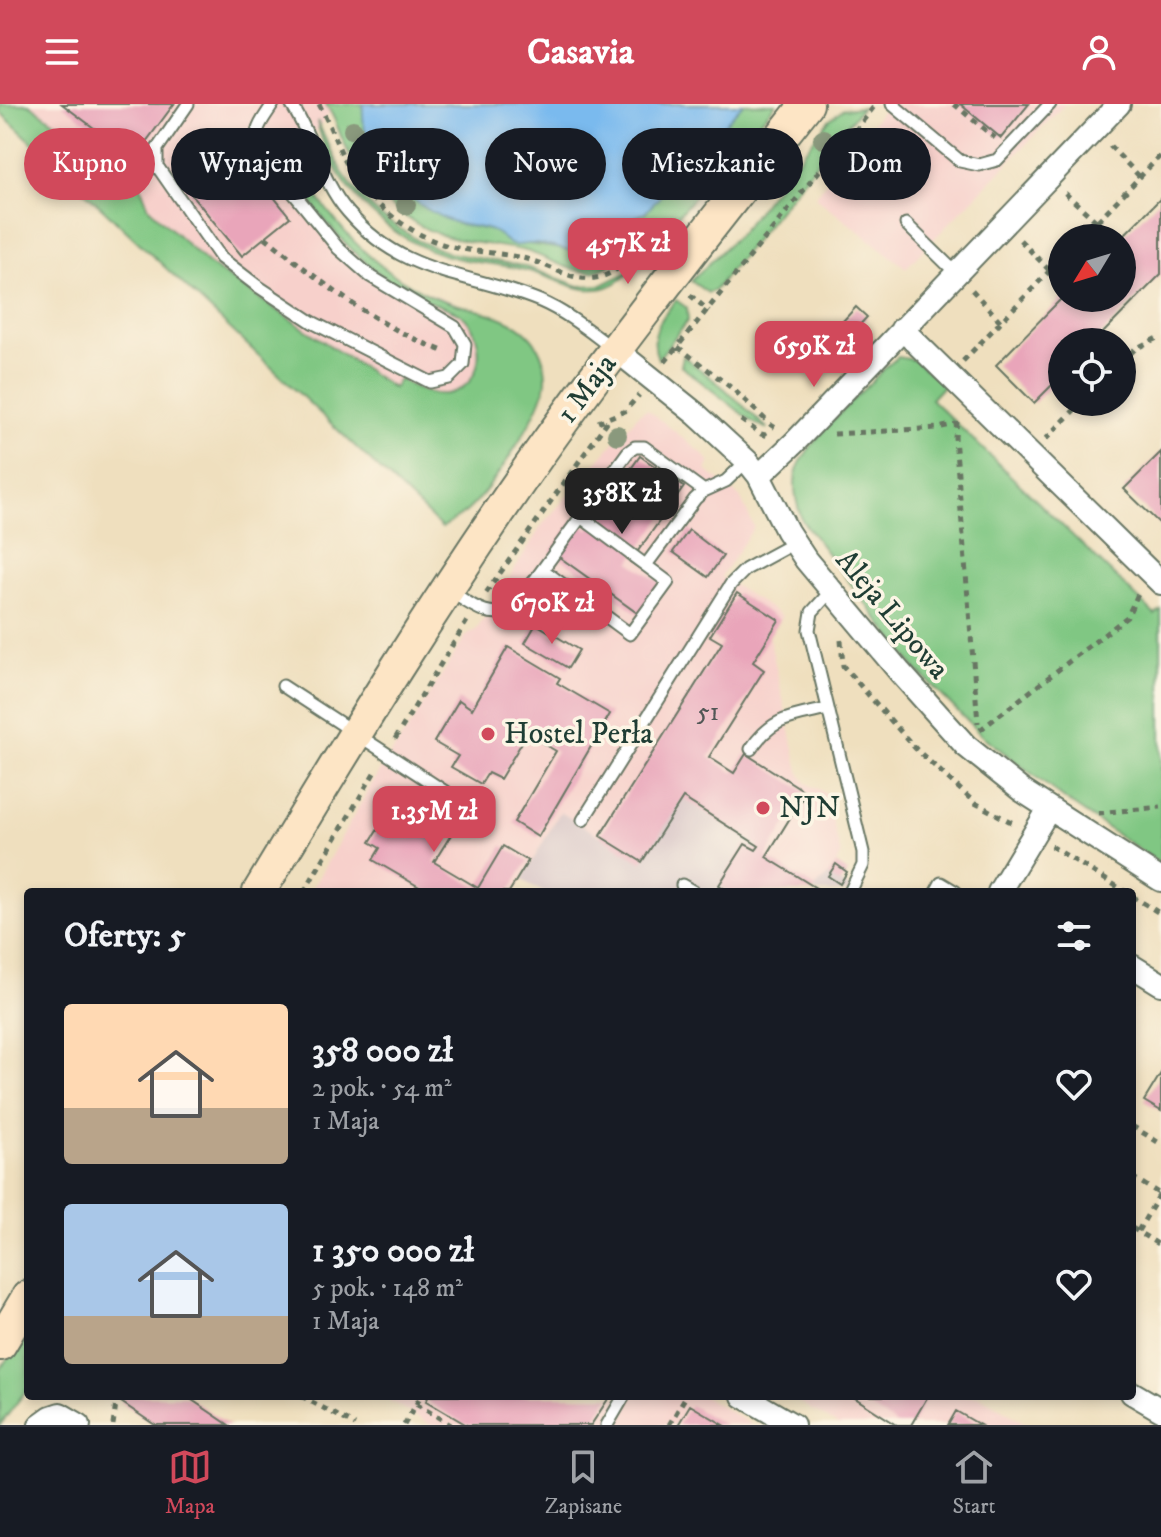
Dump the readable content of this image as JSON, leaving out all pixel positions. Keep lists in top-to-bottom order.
{
  "streets": {
    "street": ["1 Maja", "Aleja Lipowa"]
  },
  "crossings": [
    ["1 Maja", "Aleja Lipowa"]
  ],
  "places": ["Hostel Perła", "NJN"],
  "house_numbers": ["51"],
  "north": "bottom left",
  "page": {
    "header": "Casavia",
    "chip": [
      "Kupno",
      "Wynajem",
      "Filtry",
      "Nowe",
      "Mieszkanie",
      "Dom"
    ],
    "price": [
      "457K zł",
      "659K zł",
      "358K zł",
      "670K zł",
      "1.35M zł"
    ],
    "heading": "Oferty: 5",
    "list": [
      {
        "name": "358 000 zł",
        "note": "2 pok. · 54 m² · 1 Maja"
      },
      {
        "name": "1 350 000 zł",
        "note": "5 pok. · 148 m² · 1 Maja"
      }
    ],
    "tabs": ["Mapa", "Zapisane", "Start"]
  }
}
